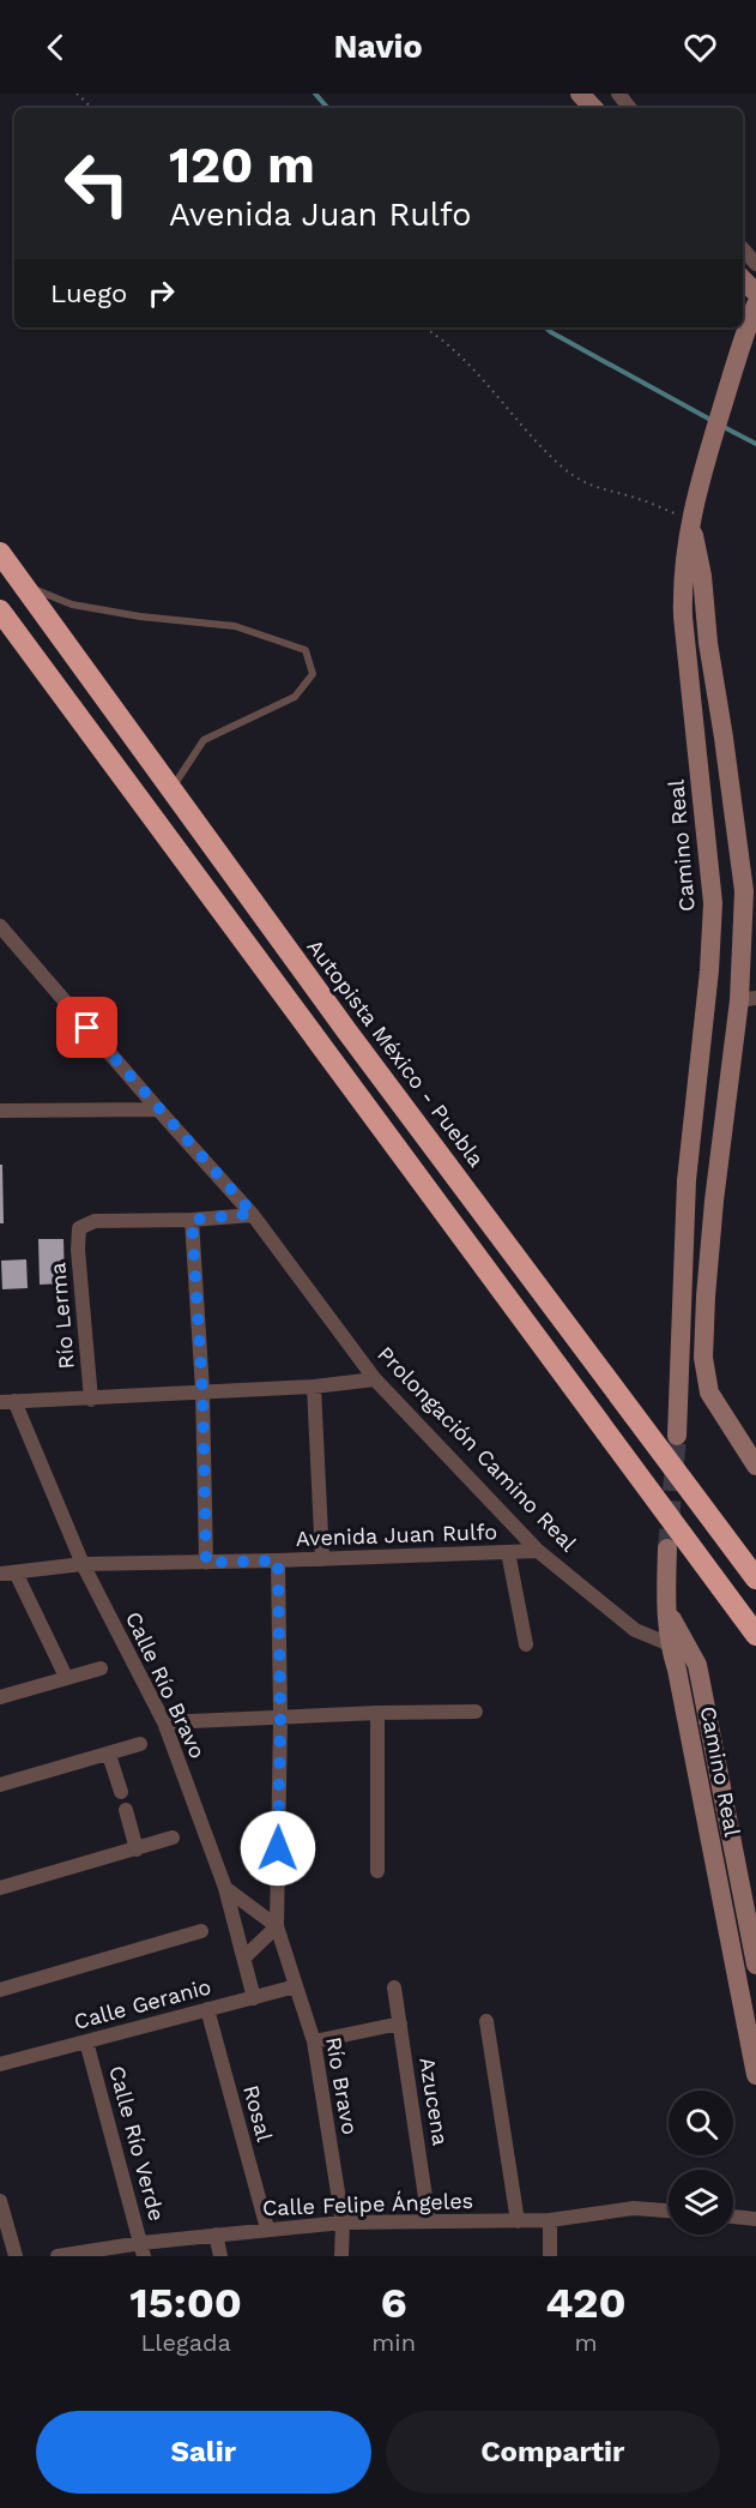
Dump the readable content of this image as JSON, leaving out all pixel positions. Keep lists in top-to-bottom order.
{
  "streets": {
    "highway": ["Autopista México - Puebla"],
    "street": [
      "Camino Real",
      "Río Lerma",
      "Prolongación Camino Real",
      "Avenida Juan Rulfo",
      "Calle Río Bravo",
      "Calle Geranio",
      "Río Bravo",
      "Azucena",
      "Rosal",
      "Calle Río Verde",
      "Calle Felipe Ángeles"
    ]
  },
  "crossings": [
    ["Camino Real", "Prolongación Camino Real"],
    ["Prolongación Camino Real", "Avenida Juan Rulfo"],
    ["Avenida Juan Rulfo", "Calle Río Bravo"],
    ["Avenida Juan Rulfo", "Río Bravo"],
    ["Calle Río Bravo", "Calle Geranio"],
    ["Calle Geranio", "Río Bravo"],
    ["Calle Geranio", "Rosal"],
    ["Calle Geranio", "Calle Río Verde"],
    ["Río Bravo", "Calle Felipe Ángeles"],
    ["Azucena", "Calle Felipe Ángeles"],
    ["Rosal", "Calle Felipe Ángeles"],
    ["Calle Río Verde", "Calle Felipe Ángeles"]
  ],
  "page": {
    "header": "Navio",
    "turn": ["120 m", "Avenida Juan Rulfo"],
    "then": "Luego",
    "eta": [
      "15:00",
      "Llegada",
      "6",
      "min",
      "420",
      "m"
    ],
    "buttons": ["Salir", "Compartir"]
  }
}
